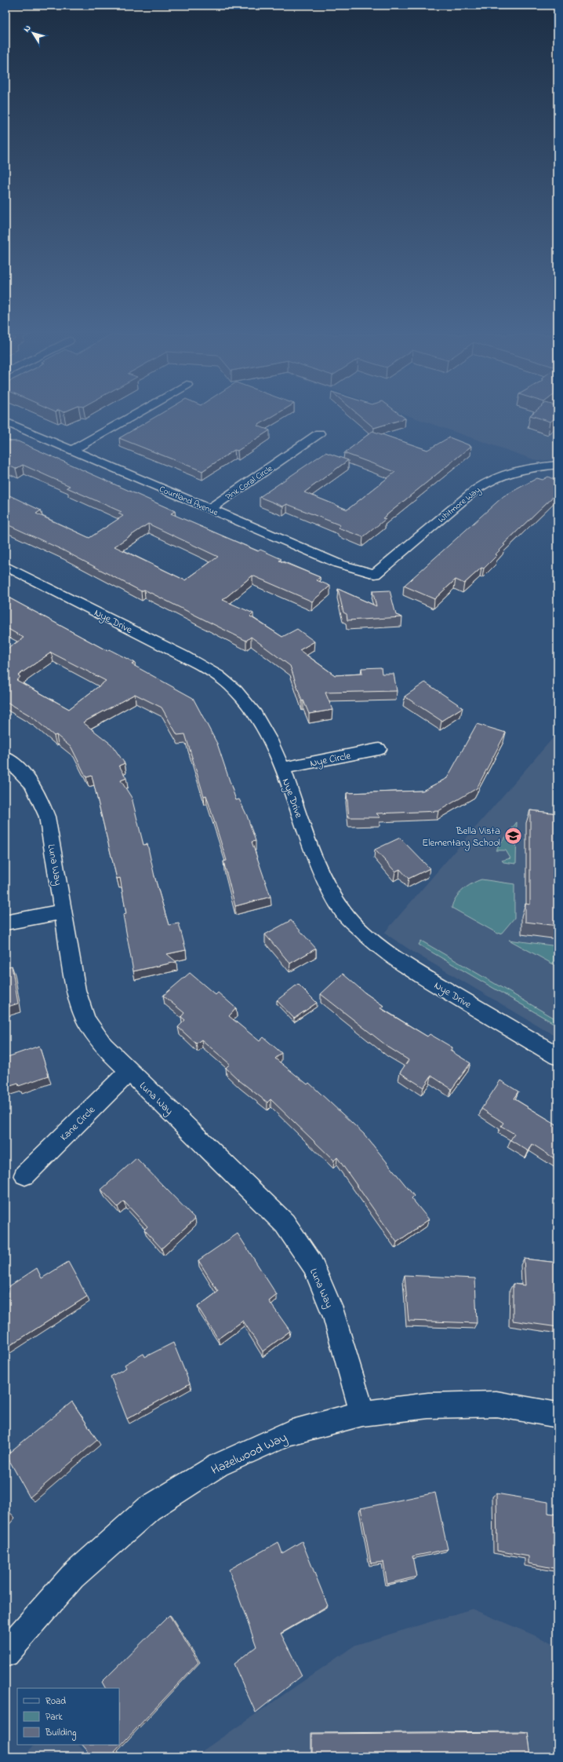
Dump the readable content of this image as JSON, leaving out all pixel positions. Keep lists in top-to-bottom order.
{
  "streets": {
    "street": [
      "Pink Coral Circle",
      "Courtland Avenue",
      "Whitmore Way",
      "Nye Drive",
      "Nye Circle",
      "Luna Way",
      "Kane Circle",
      "Hazelwood Way"
    ]
  },
  "crossings": [
    ["Pink Coral Circle", "Courtland Avenue"],
    ["Courtland Avenue", "Whitmore Way"],
    ["Nye Drive", "Nye Circle"],
    ["Luna Way", "Kane Circle"],
    ["Luna Way", "Hazelwood Way"]
  ],
  "places": {
    "school or university": ["Bella Vista Elementary School"]
  },
  "legend": ["Road", "Park", "Building"],
  "north": "top left"
}
